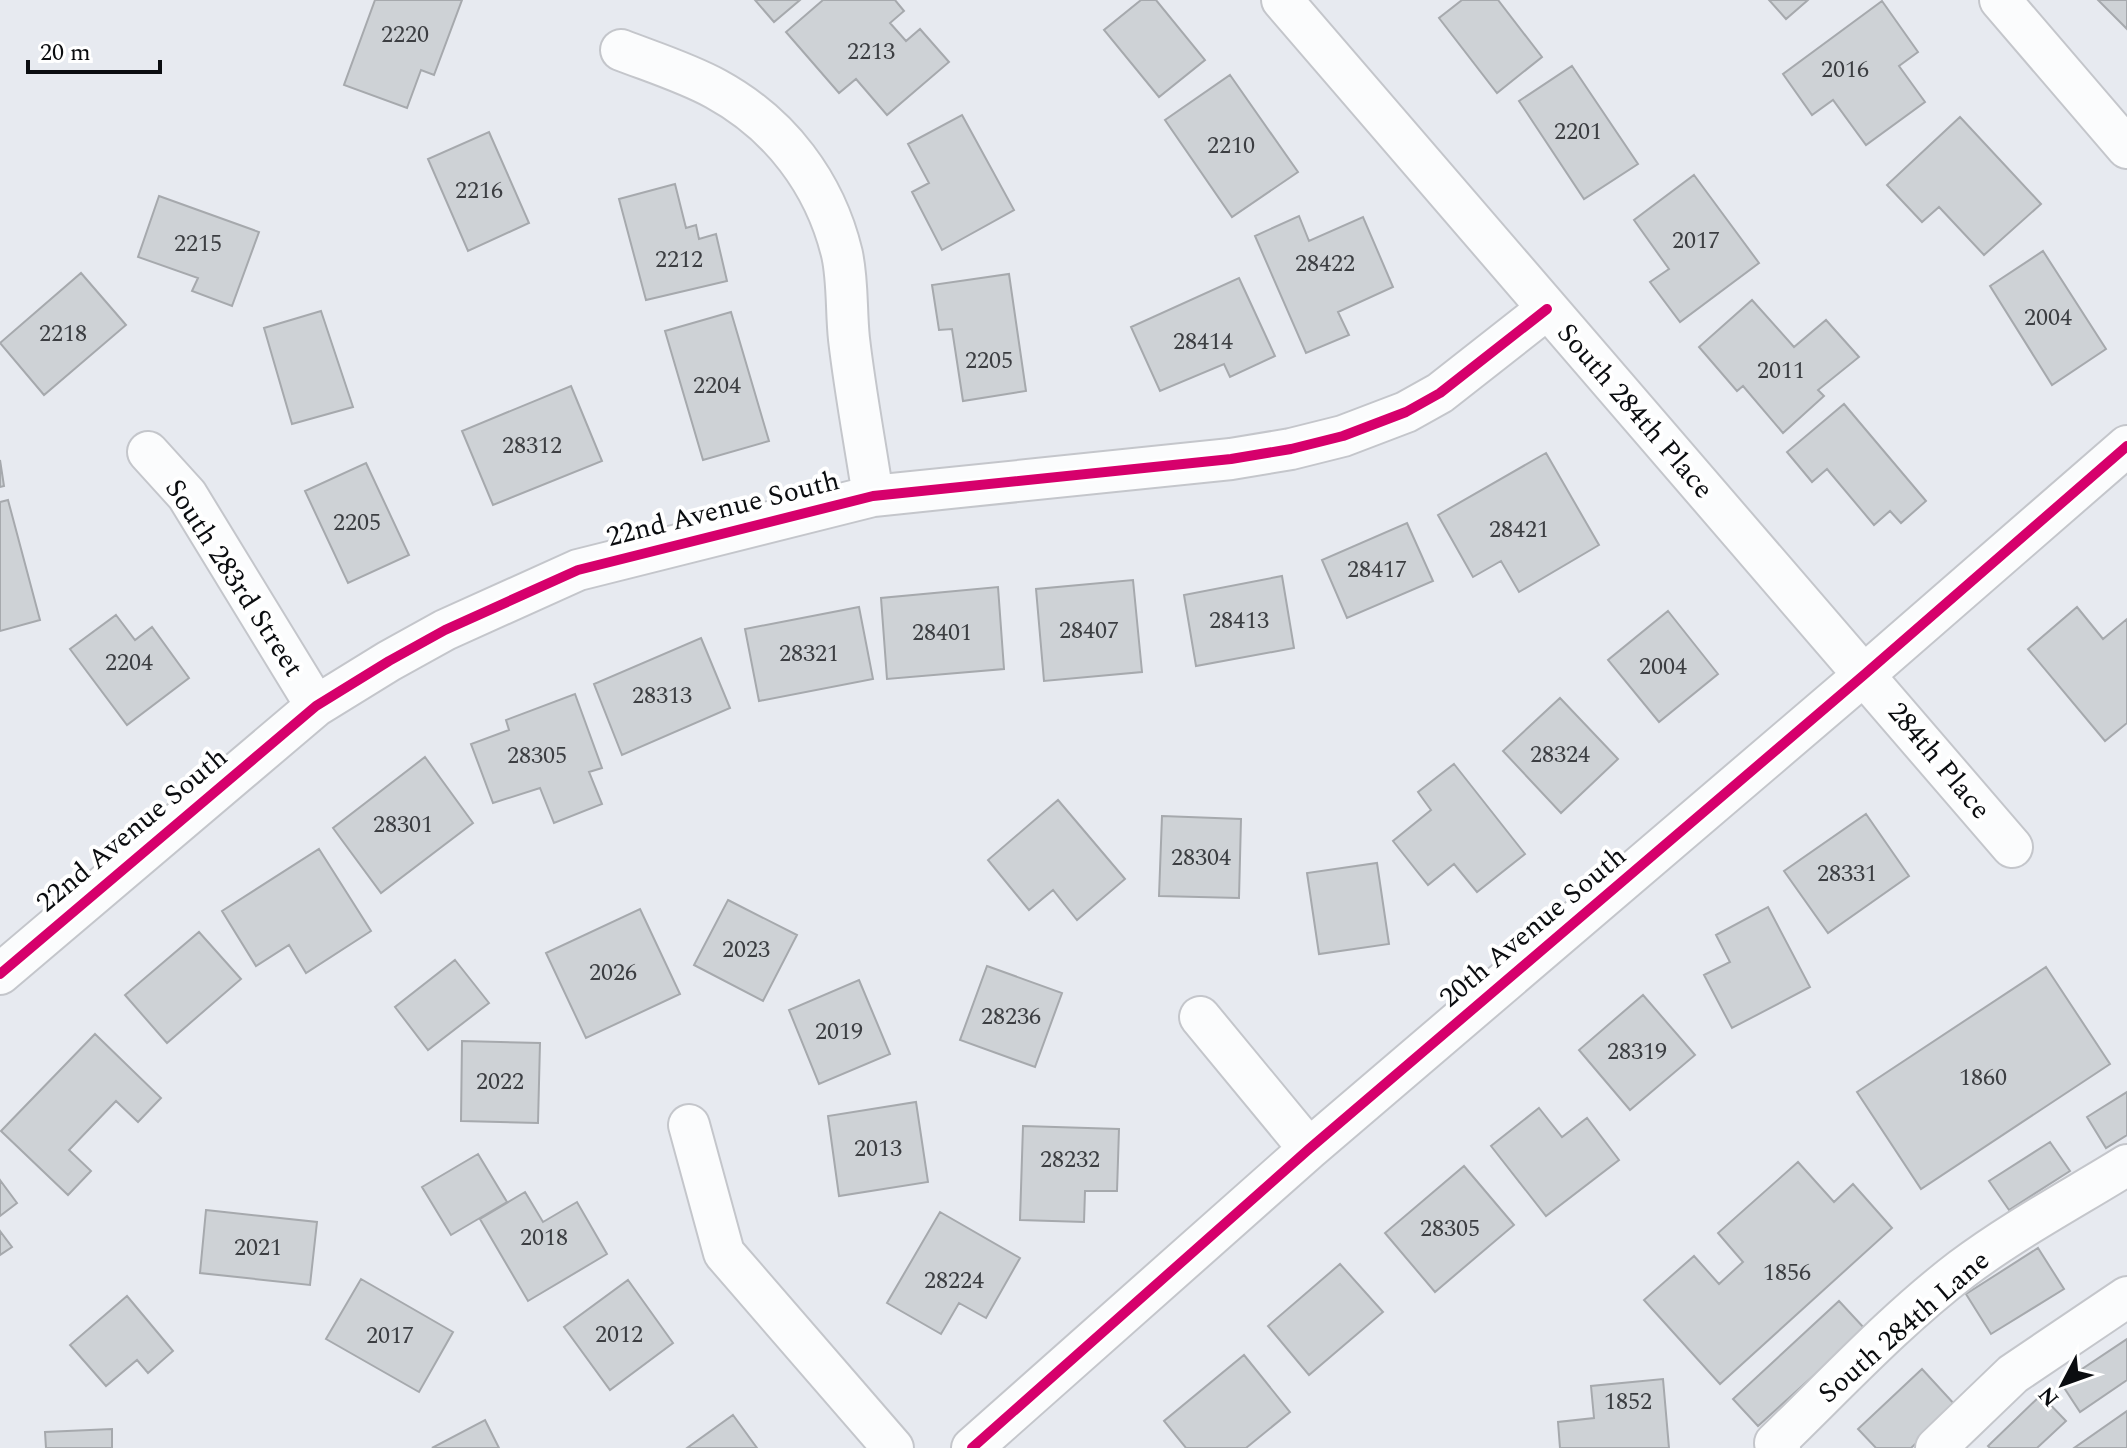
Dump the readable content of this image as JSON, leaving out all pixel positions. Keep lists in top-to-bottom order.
{
  "streets": {
    "street": [
      "South 284th Place",
      "22nd Avenue South",
      "South 283rd Street",
      "284th Place",
      "20th Avenue South",
      "South 284th Lane"
    ]
  },
  "crossings": [
    ["South 284th Place", "22nd Avenue South"],
    ["South 284th Place", "284th Place"],
    ["South 284th Place", "20th Avenue South"],
    ["22nd Avenue South", "South 283rd Street"],
    ["284th Place", "20th Avenue South"]
  ],
  "house_numbers": [
    "2220",
    "2213",
    "2016",
    "2201",
    "2210",
    "2216",
    "2017",
    "2215",
    "2212",
    "28422",
    "2004",
    "2218",
    "28414",
    "2205",
    "2011",
    "2204",
    "28312",
    "2205",
    "28421",
    "28417",
    "28413",
    "28407",
    "28401",
    "28321",
    "2204",
    "2004",
    "28313",
    "28324",
    "28305",
    "28301",
    "28304",
    "28331",
    "2023",
    "2026",
    "28236",
    "2019",
    "28319",
    "1860",
    "2022",
    "2013",
    "28232",
    "28305",
    "2018",
    "2021",
    "1856",
    "28224",
    "2012",
    "2017",
    "1852"
  ],
  "scale_bar": "20 m",
  "north": "bottom left"
}
